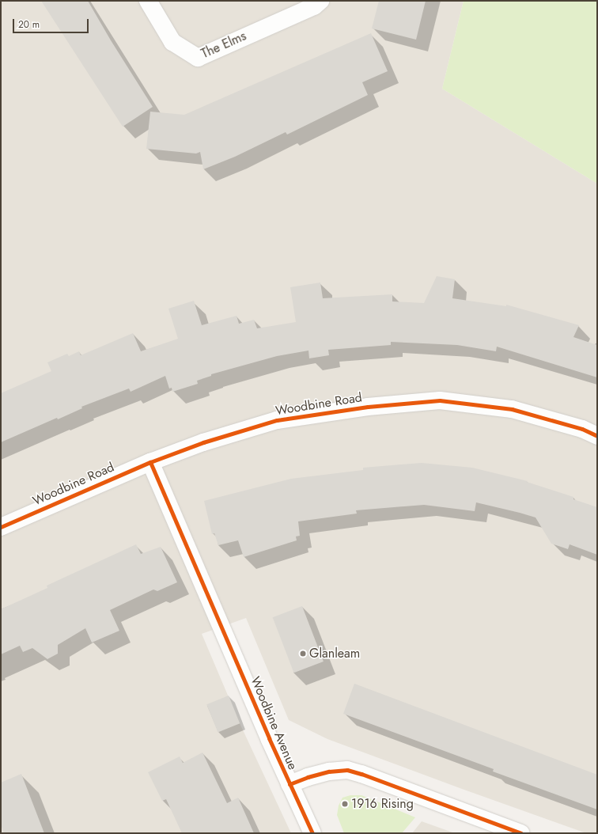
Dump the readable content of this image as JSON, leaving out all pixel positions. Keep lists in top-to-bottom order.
{
  "streets": {
    "street": ["The Elms", "Woodbine Road", "Woodbine Avenue"]
  },
  "crossings": [
    ["Woodbine Road", "Woodbine Avenue"]
  ],
  "places": ["Glanleam", "1916 Rising"],
  "scale_bar": "20 m"
}
